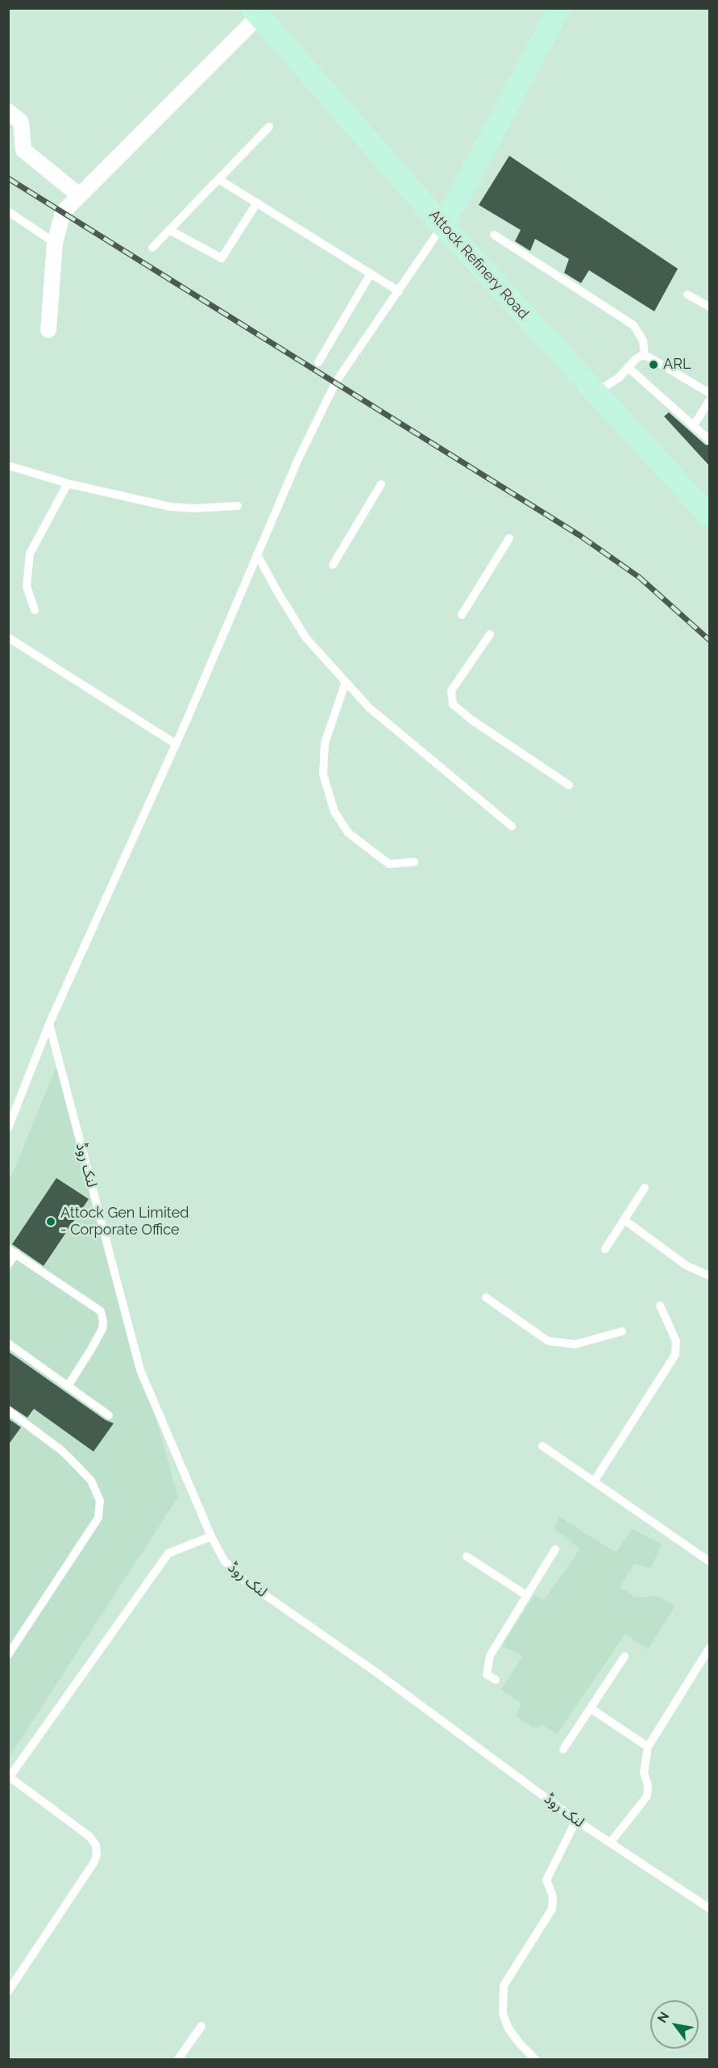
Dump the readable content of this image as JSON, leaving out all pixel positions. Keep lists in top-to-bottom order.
{
  "streets": {
    "street": ["Attock Refinery Road"],
    "lane": ["لنک روڈ"]
  },
  "places": ["ARL", "Attock Gen Limited - Corporate Office"],
  "north": "top left"
}
